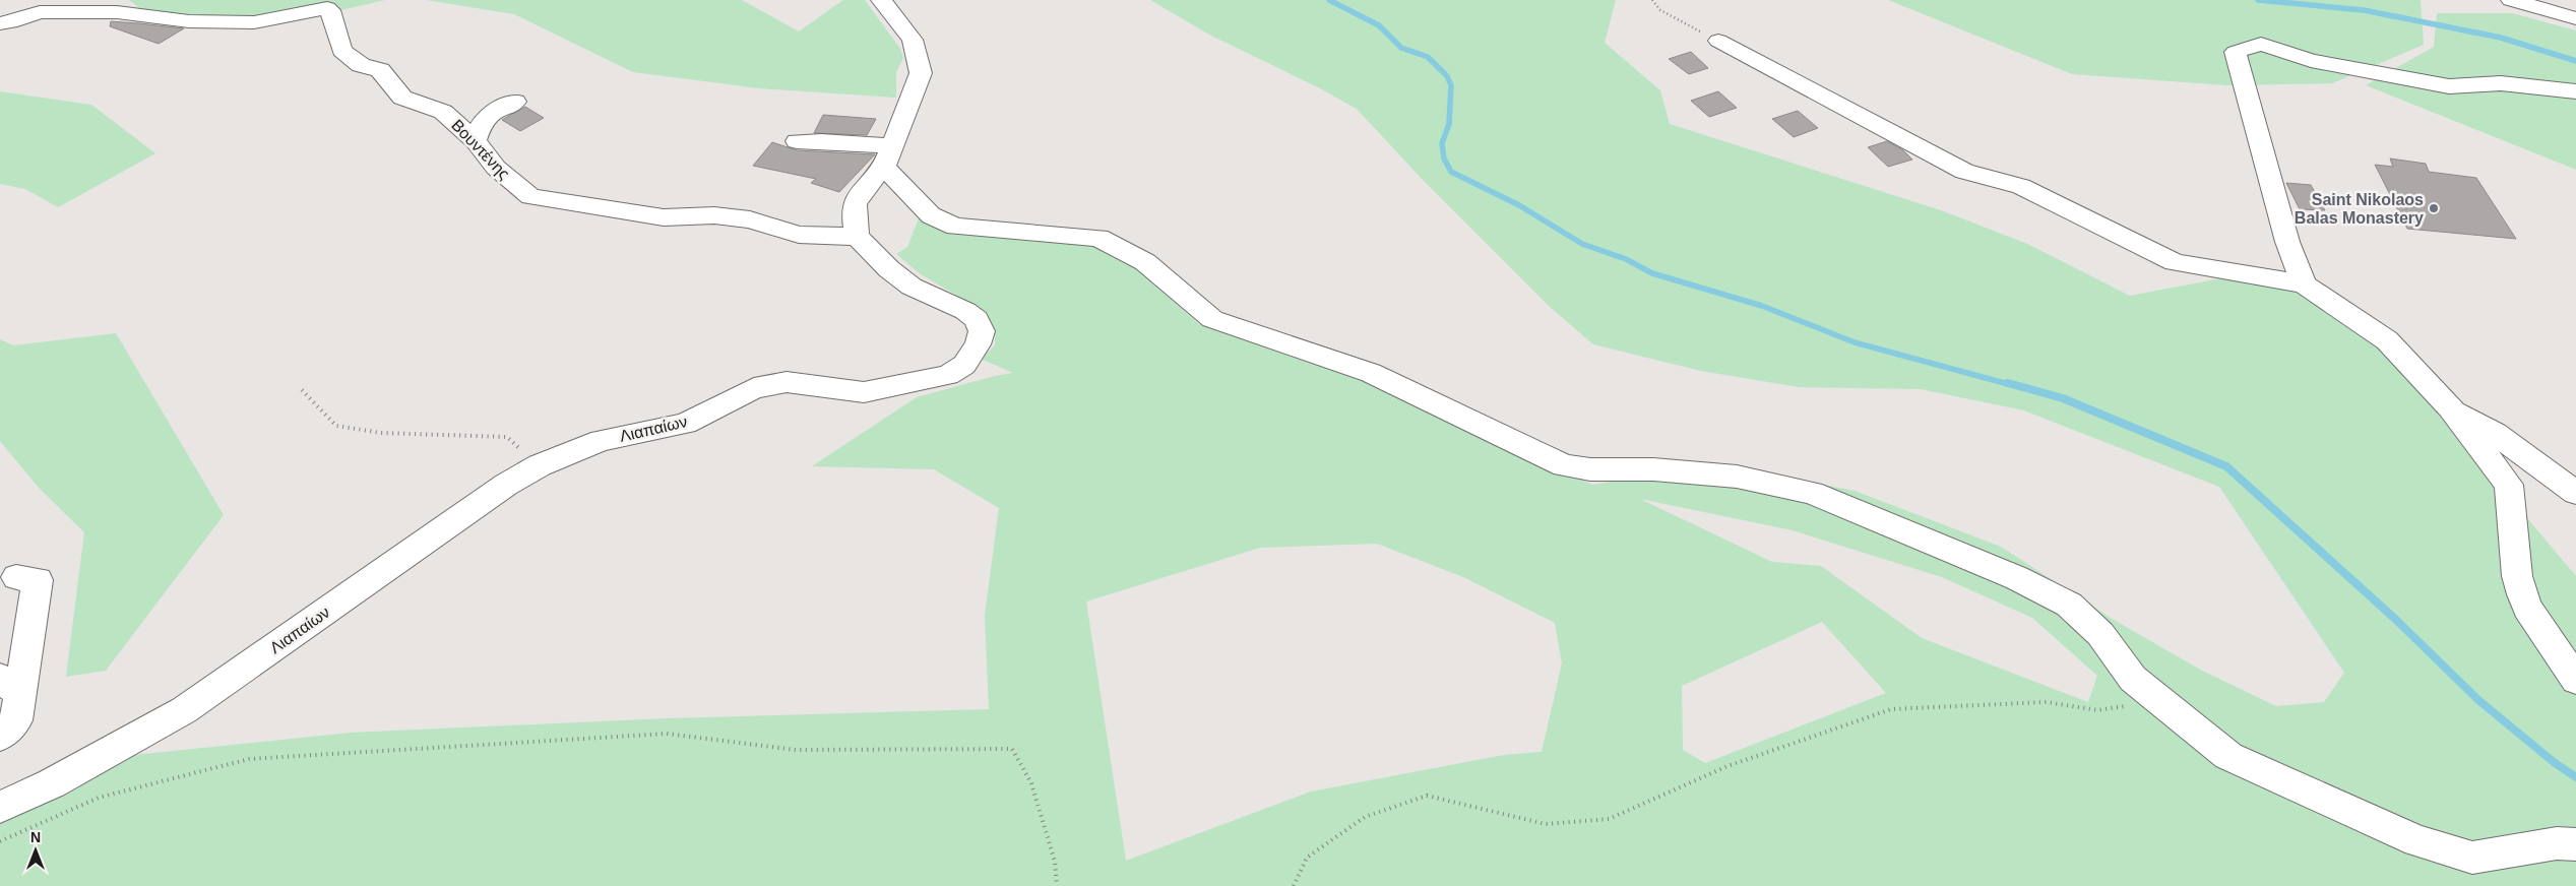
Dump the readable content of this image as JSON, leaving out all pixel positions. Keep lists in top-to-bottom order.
{
  "streets": {
    "street": ["Βουντένης", "Λιαπαίων"]
  },
  "crossings": [
    ["Βουντένης", "Λιαπαίων"]
  ],
  "places": ["Saint Nikolaos Balas Monastery"],
  "north": "top"
}
